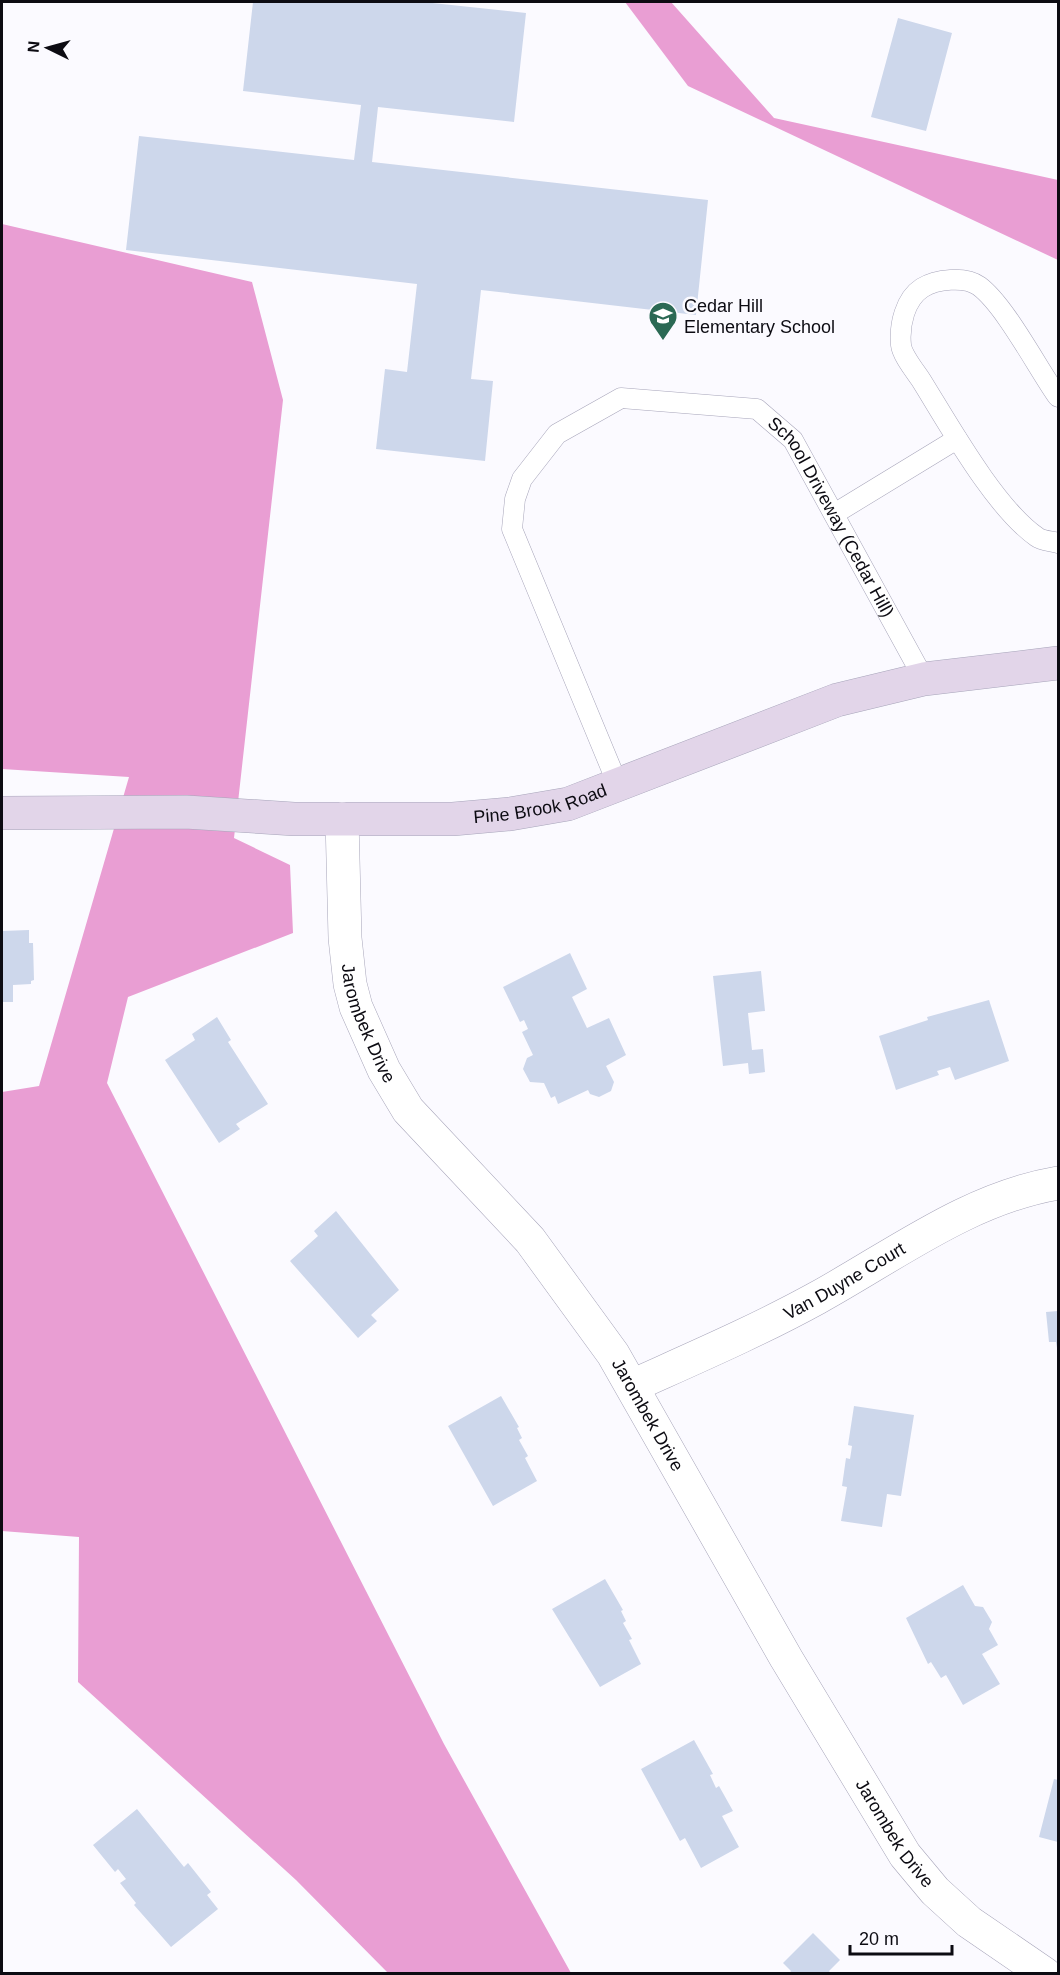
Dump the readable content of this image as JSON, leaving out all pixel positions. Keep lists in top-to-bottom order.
{
  "streets": {
    "street": ["Pine Brook Road", "Jarombek Drive", "Van Duyne Court"],
    "lane": ["School Driveway (Cedar Hill)"]
  },
  "crossings": [
    ["School Driveway (Cedar Hill)", "Pine Brook Road"],
    ["Pine Brook Road", "Jarombek Drive"],
    ["Jarombek Drive", "Van Duyne Court"]
  ],
  "places": {
    "school or university": ["Cedar Hill Elementary School"]
  },
  "scale_bar": "20 m",
  "north": "left"
}
